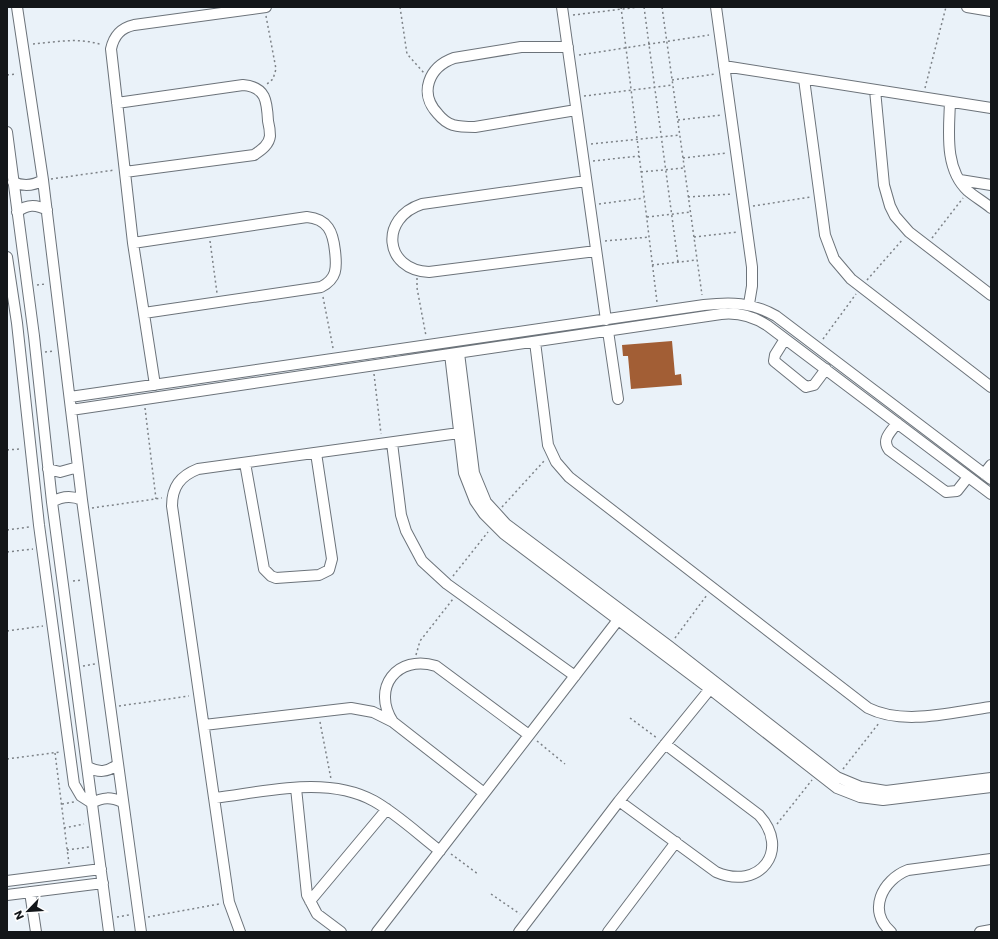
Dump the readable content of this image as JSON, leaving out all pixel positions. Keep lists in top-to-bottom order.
{
  "north": "bottom left"
}
